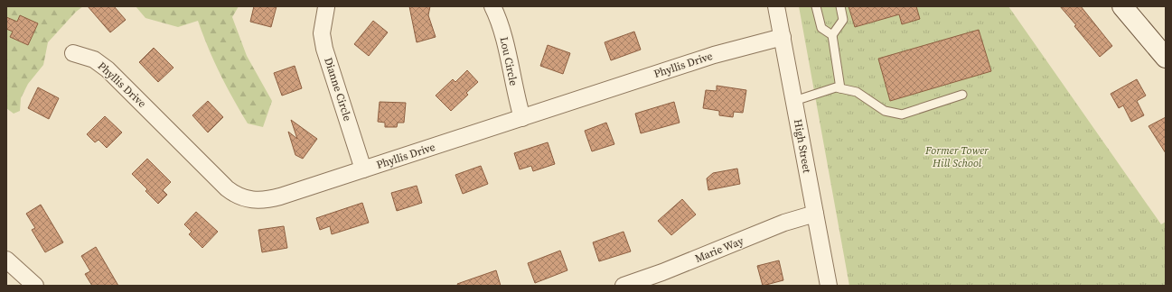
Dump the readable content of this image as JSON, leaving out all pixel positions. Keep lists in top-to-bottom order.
{
  "streets": {
    "street": [
      "Lou Circle",
      "Phyllis Drive",
      "Dianne Circle",
      "High Street",
      "Marie Way"
    ]
  },
  "crossings": [
    ["Lou Circle", "Phyllis Drive"],
    ["Phyllis Drive", "Dianne Circle"],
    ["Phyllis Drive", "High Street"],
    ["High Street", "Marie Way"]
  ],
  "parks": ["Former Tower Hill School"]
}
